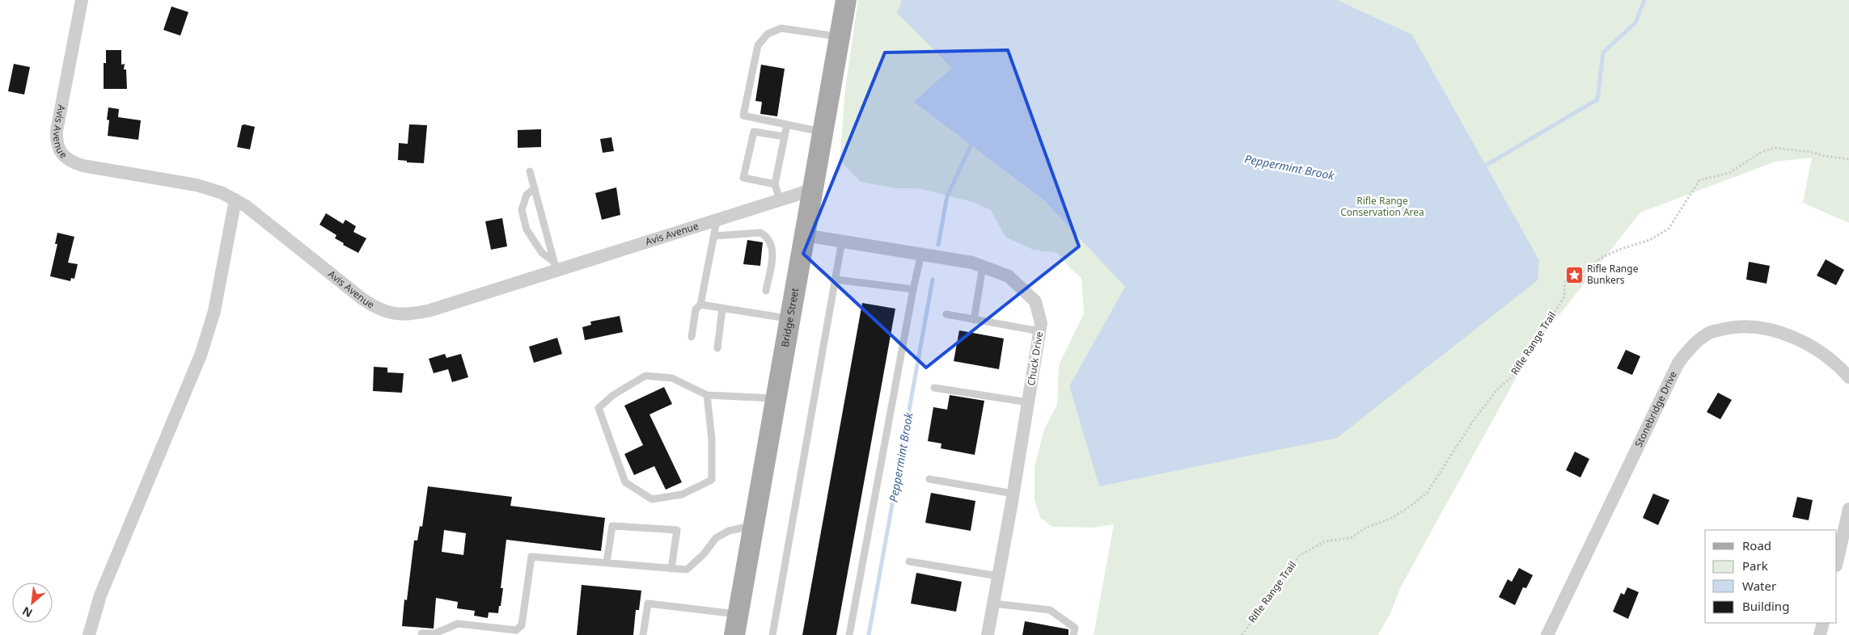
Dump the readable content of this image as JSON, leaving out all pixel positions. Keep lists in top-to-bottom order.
{
  "streets": {
    "main road": ["Bridge Street"],
    "street": ["Avis Avenue", "Chuck Drive", "Stonebridge Drive"],
    "path": ["Rifle Range Trail"]
  },
  "crossings": [
    ["Avis Avenue", "Bridge Street"],
    ["Bridge Street", "Chuck Drive"]
  ],
  "water": ["Peppermint Brook"],
  "parks": ["Rifle Range Conservation Area"],
  "places": {
    "place": ["Rifle Range Bunkers"]
  },
  "legend": [
    "Road",
    "Park",
    "Water",
    "Building"
  ],
  "north": "bottom left"
}
